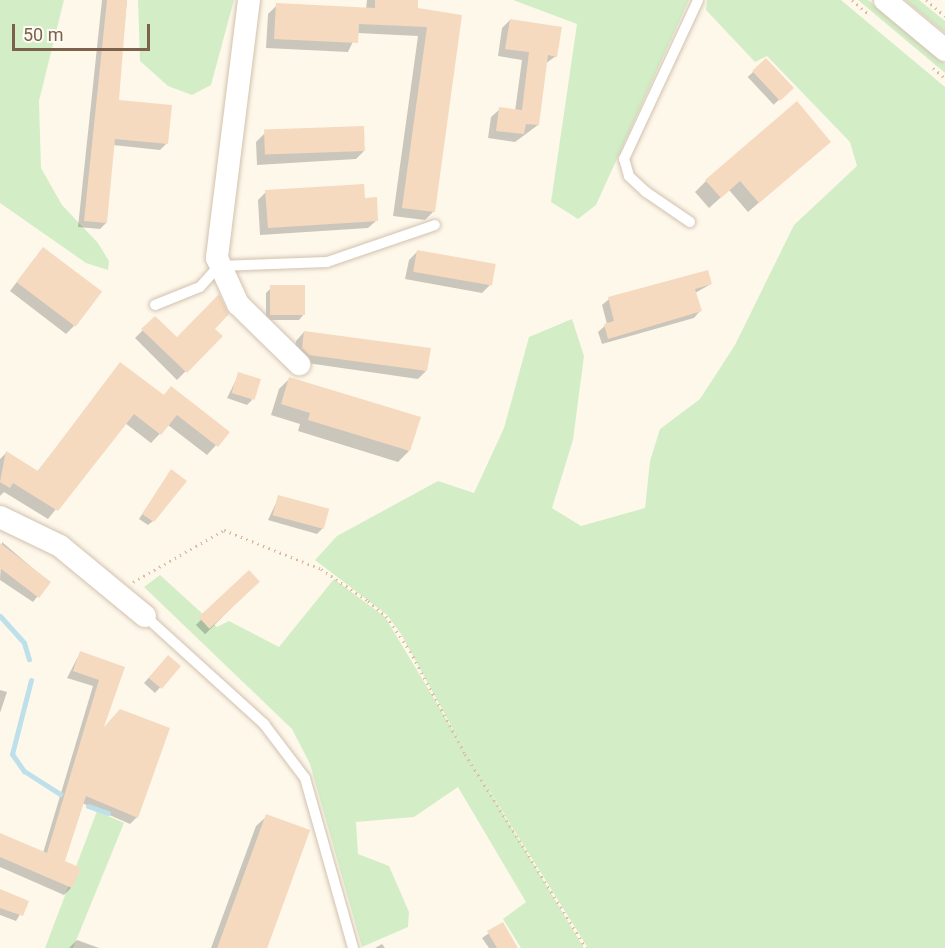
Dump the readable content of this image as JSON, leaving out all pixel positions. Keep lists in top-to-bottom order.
{
  "scale_bar": "50 m"
}
